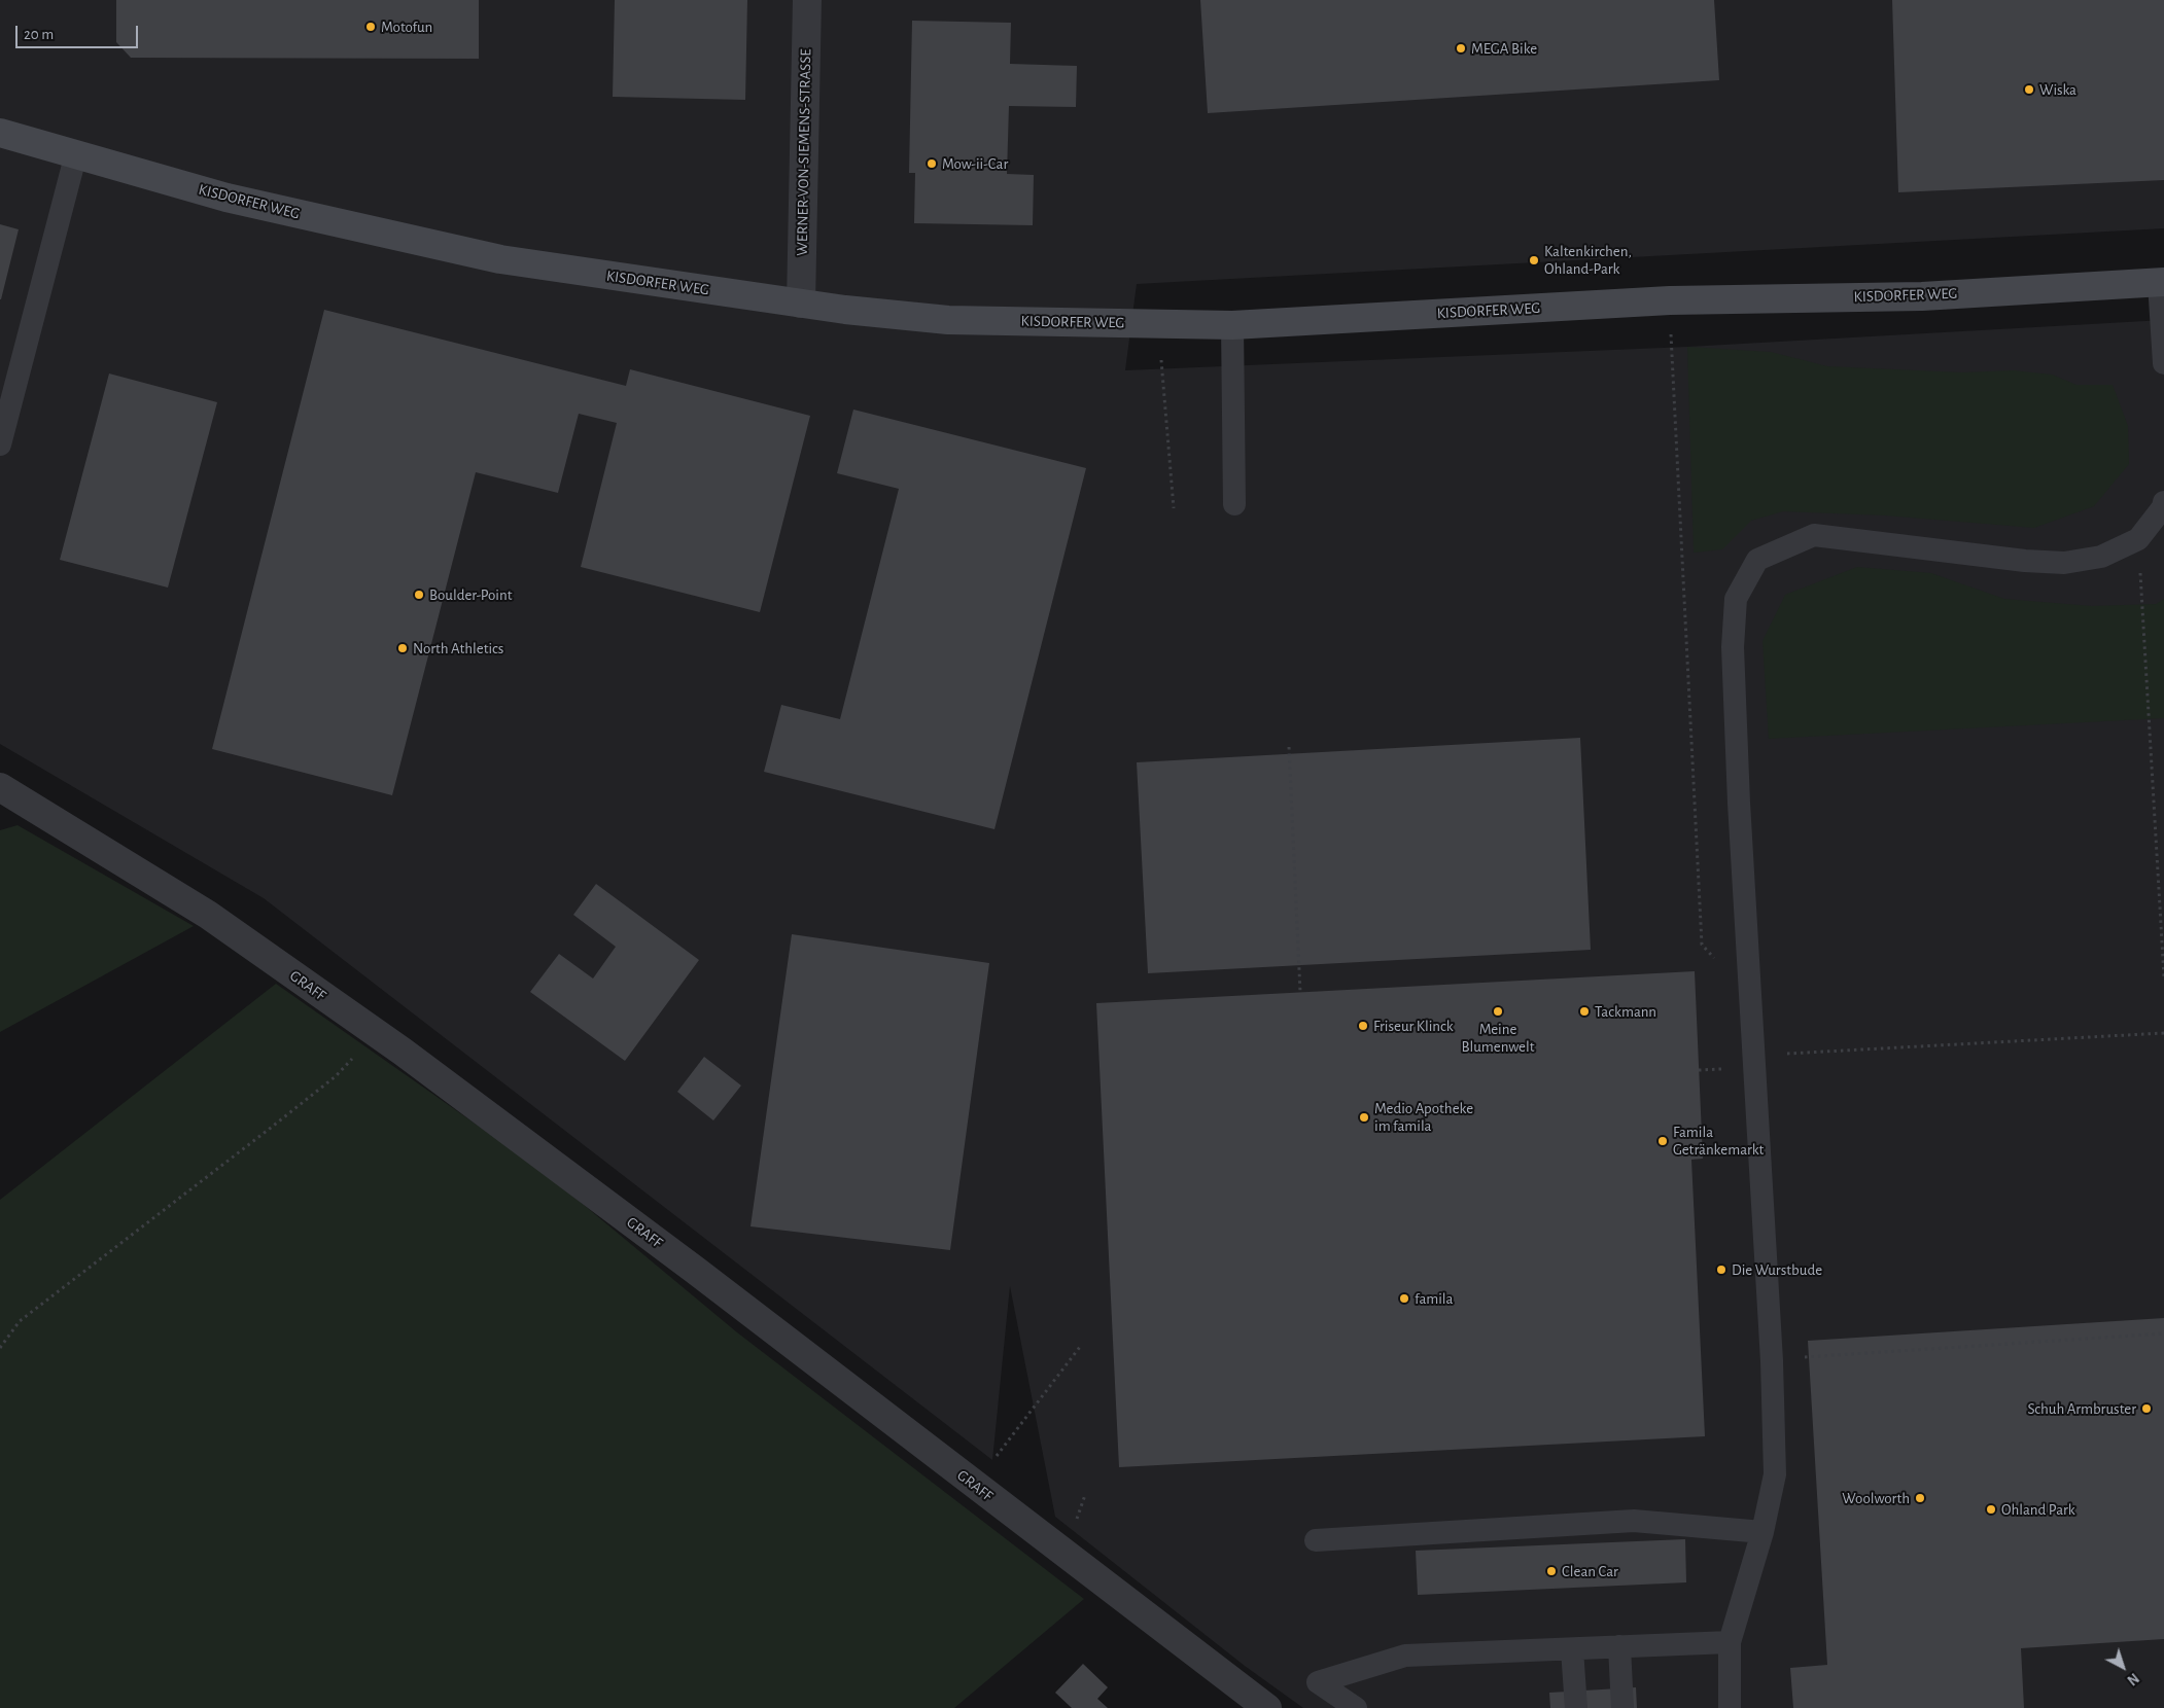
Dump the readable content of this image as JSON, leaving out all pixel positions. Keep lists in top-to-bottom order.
{
  "streets": {
    "street": ["WERNER-VON-SIEMENS-STRASSE", "KISDORFER WEG", "GRAFF"]
  },
  "crossings": [
    ["WERNER-VON-SIEMENS-STRASSE", "KISDORFER WEG"]
  ],
  "places": [
    "Motofun",
    "MEGA Bike",
    "Wiska",
    "Mow-ii-Car",
    "Kaltenkirchen, Ohland-Park",
    "Boulder-Point",
    "North Athletics",
    "Meine Blumenwelt",
    "Tackmann",
    "Friseur Klinck",
    "Medio Apotheke im famila",
    "Famila Getränkemarkt",
    "Die Wurstbude",
    "famila",
    "Schuh Armbruster",
    "Woolworth",
    "Ohland Park",
    "Clean Car"
  ],
  "scale_bar": "20 m",
  "north": "bottom right"
}
